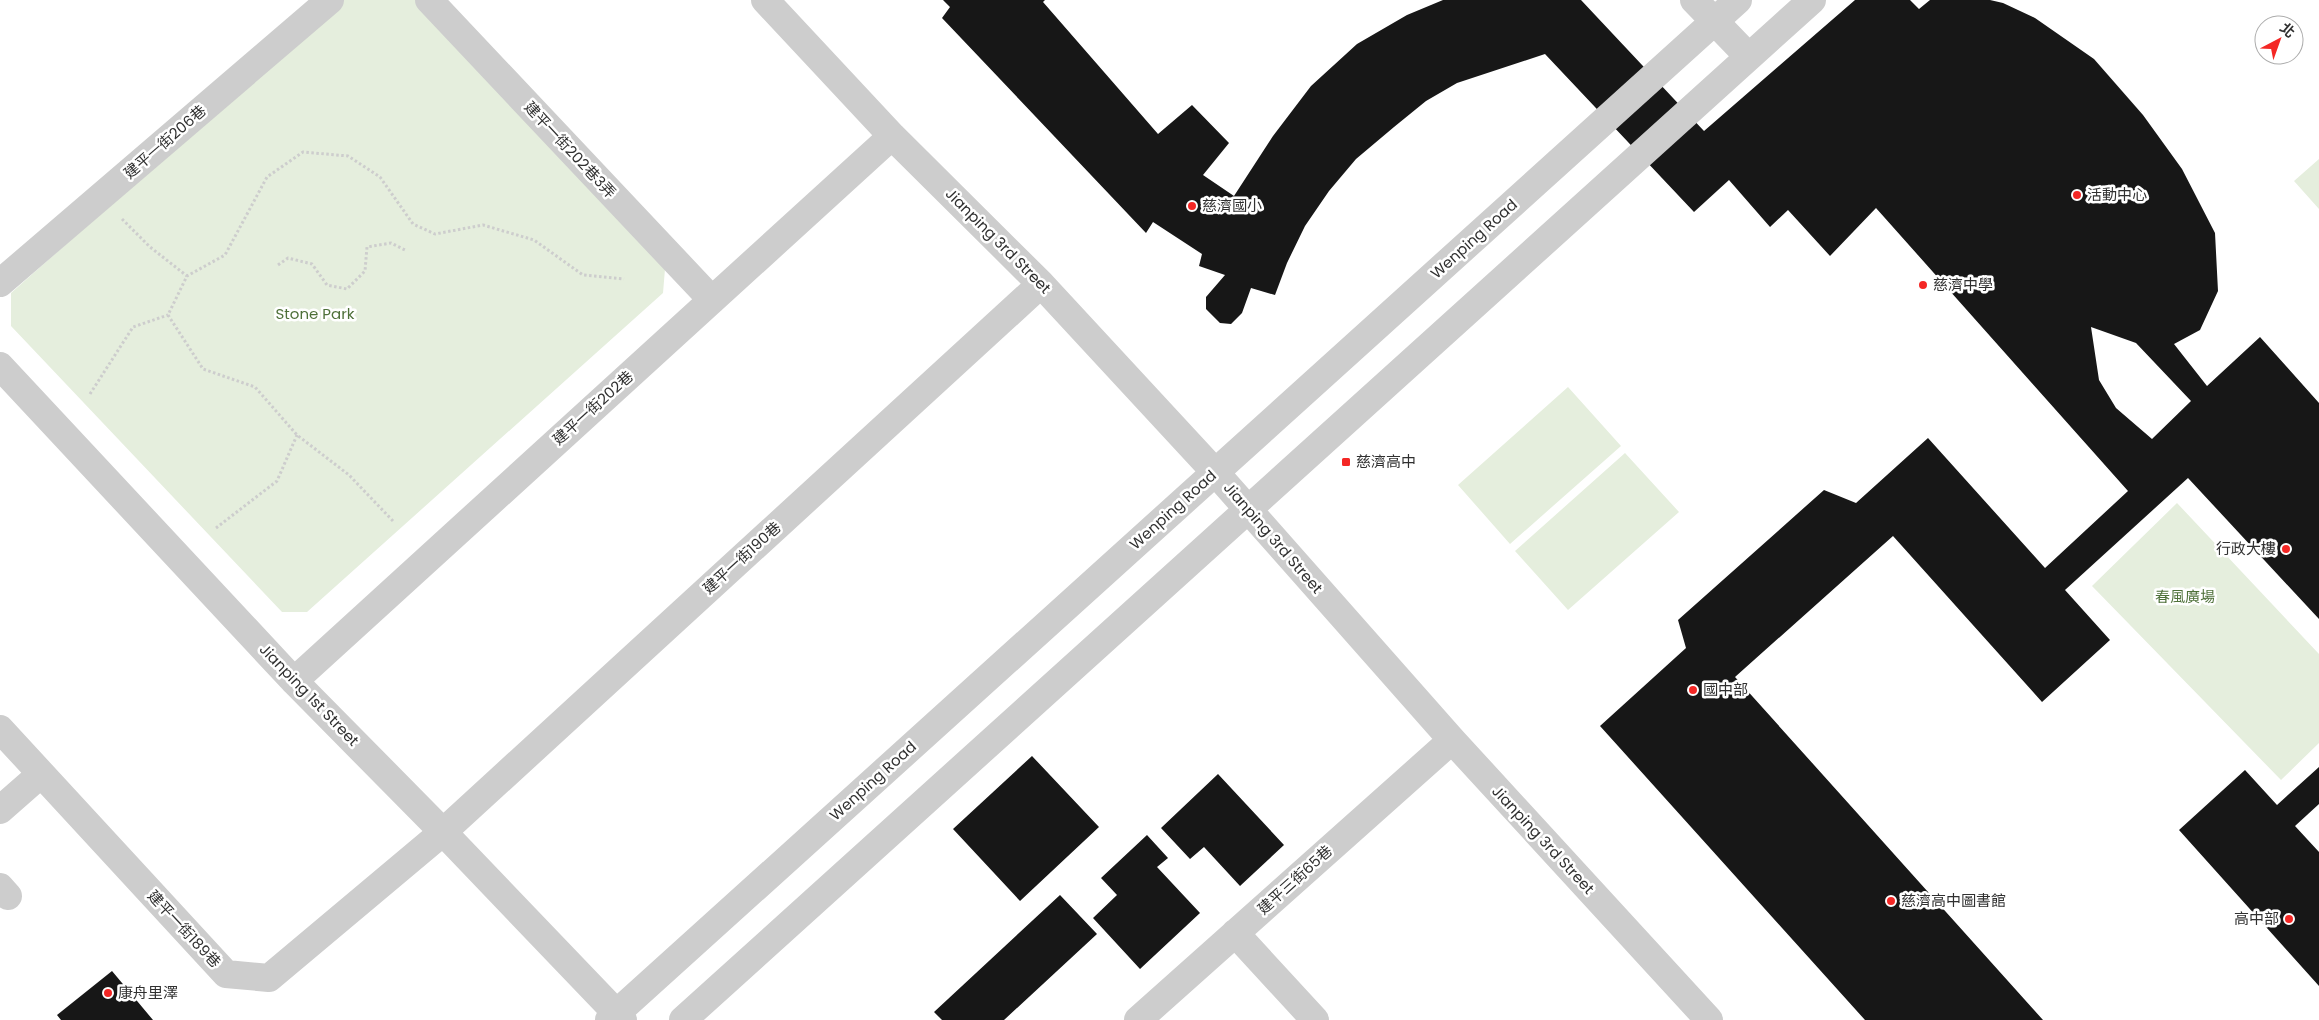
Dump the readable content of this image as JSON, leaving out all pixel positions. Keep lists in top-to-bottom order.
{
  "streets": {
    "street": [
      "建平一街206巷",
      "建平一街202巷3弄",
      "Wenping Road",
      "Jianping 3rd Street",
      "建平一街202巷",
      "建平一街190巷",
      "Jianping 1st Street",
      "建平三街65巷",
      "建平一街189巷"
    ]
  },
  "crossings": [
    ["建平一街202巷3弄", "建平一街202巷"],
    ["Wenping Road", "Jianping 3rd Street"],
    ["Wenping Road", "Jianping 1st Street"],
    ["Jianping 3rd Street", "建平一街202巷"],
    ["Jianping 3rd Street", "建平一街190巷"],
    ["Jianping 3rd Street", "建平三街65巷"],
    ["建平一街202巷", "Jianping 1st Street"],
    ["建平一街190巷", "Jianping 1st Street"],
    ["建平一街190巷", "建平一街189巷"],
    ["Jianping 1st Street", "建平一街189巷"]
  ],
  "parks": ["Stone Park", "春風廣場"],
  "places": {
    "other": [
      "活動中心",
      "慈濟國小",
      "慈濟中學",
      "行政大樓",
      "國中部",
      "慈濟高中圖書館",
      "高中部",
      "康舟里澤"
    ],
    "transit": ["慈濟高中"]
  },
  "north": "top right"
}
